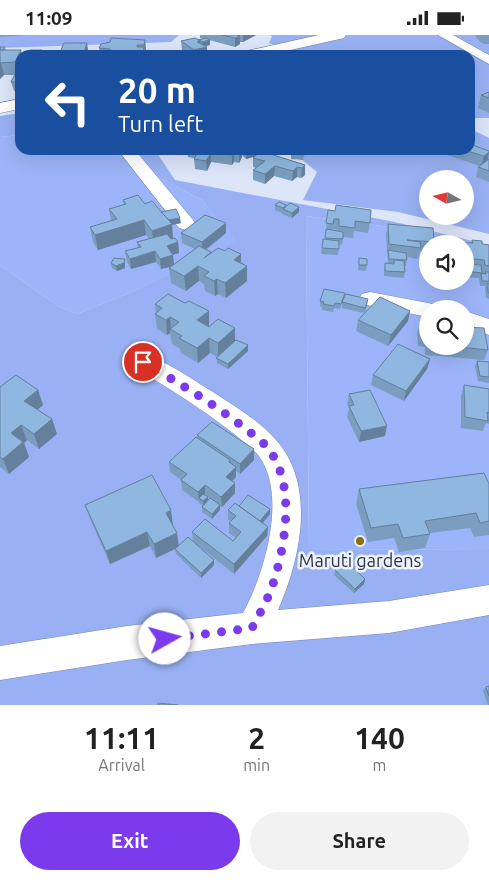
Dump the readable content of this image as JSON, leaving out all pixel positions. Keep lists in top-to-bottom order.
{
  "places": ["Maruti gardens"],
  "north": "left",
  "page": {
    "status": "11:09",
    "turn": ["20 m", "Turn left"],
    "eta": [
      "11:11",
      "Arrival",
      "2",
      "min",
      "140",
      "m"
    ],
    "buttons": ["Exit", "Share"]
  }
}
